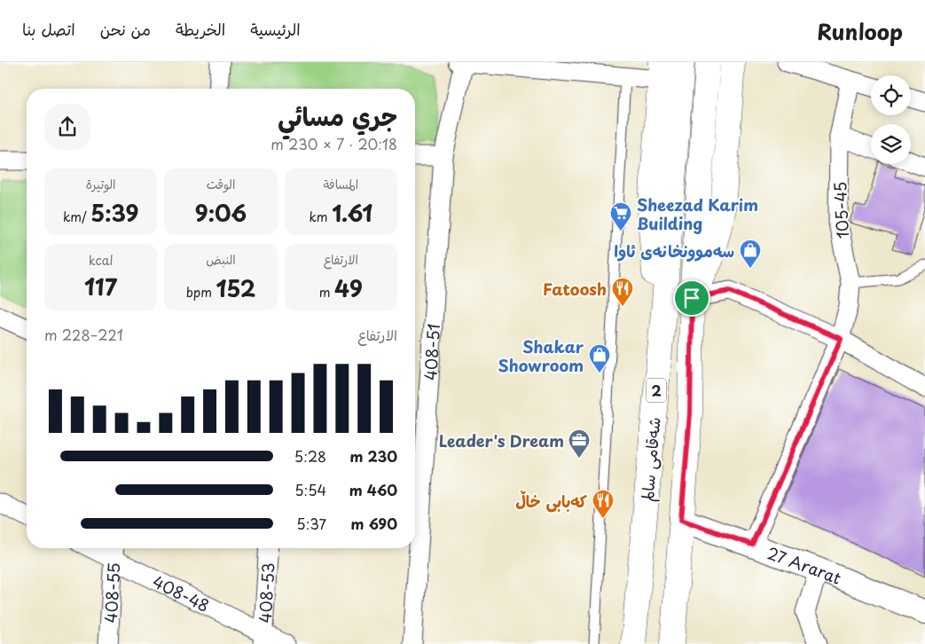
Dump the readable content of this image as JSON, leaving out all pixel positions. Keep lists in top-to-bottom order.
{
  "streets": {
    "main road": ["2", "شەقامی سالم"],
    "street": [
      "105-45",
      "408-51",
      "27 Ararat",
      "408-55",
      "408-48",
      "408-53"
    ]
  },
  "crossings": [
    ["105-45", "27 Ararat"],
    ["408-55", "408-48"],
    ["408-48", "408-53"]
  ],
  "places": {
    "supermarket": ["Sheezad Karim Building"],
    "shop": ["سەموونخانەی ئاوا", "Shakar Showroom"],
    "restaurant": ["Fatoosh", "کەبابی خاڵ"],
    "office": ["Leader's Dream"]
  },
  "page": {
    "header": "Runloop",
    "nav": [
      "الرئيسية",
      "الخريطة",
      "من نحن",
      "اتصل بنا"
    ],
    "heading": ["جري مسائي", "20:18 · 7 × 230 m"],
    "stats": [
      ["المسافة", "1.61 km"],
      ["الوقت", "9:06"],
      ["الوتيرة", "5:39 /km"],
      ["الارتفاع", "49 m"],
      ["النبض", "152 bpm"],
      ["kcal", "117"]
    ],
    "chart": ["الارتفاع", "221–228 m"],
    "list": [
      {
        "name": "230 m",
        "note": "5:28"
      },
      {
        "name": "460 m",
        "note": "5:54"
      },
      {
        "name": "690 m",
        "note": "5:37"
      }
    ]
  }
}
